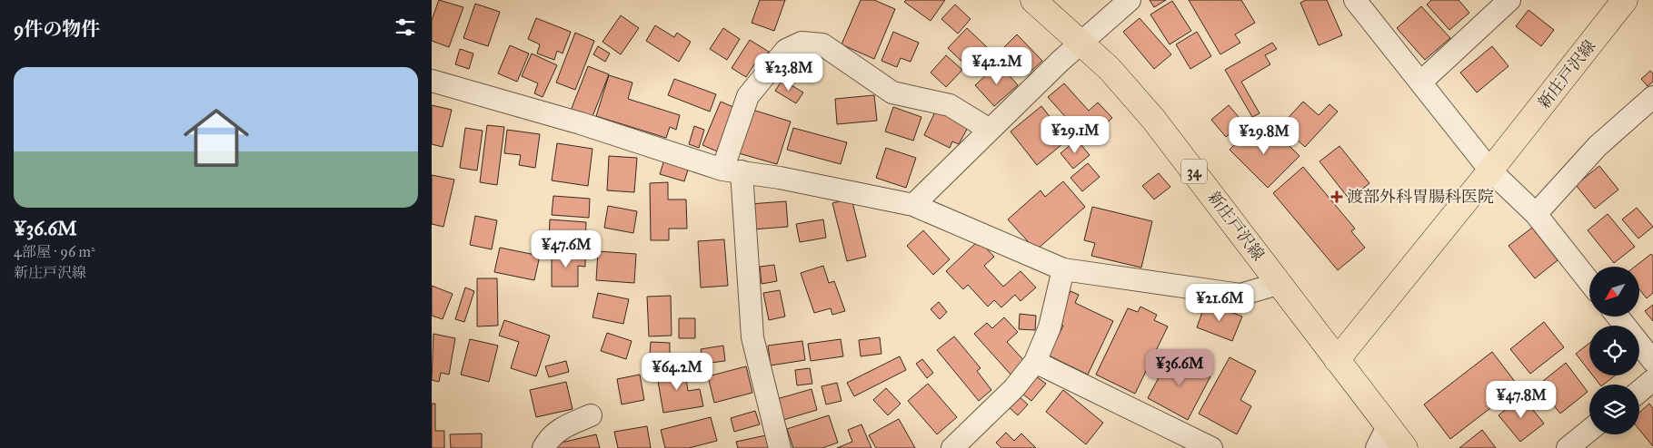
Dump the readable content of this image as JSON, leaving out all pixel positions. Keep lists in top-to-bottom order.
{
  "streets": {
    "main road": ["新庄戸沢線", "34"]
  },
  "places": {
    "health": ["渡部外科胃腸科医院"]
  },
  "north": "bottom left",
  "page": {
    "heading": "9件の物件",
    "price": [
      "¥42.2M",
      "¥23.8M",
      "¥29.1M",
      "¥29.8M",
      "¥47.6M",
      "¥21.6M",
      "¥36.6M",
      "¥64.2M",
      "¥47.8M"
    ],
    "list": [
      {
        "name": "¥36.6M",
        "note": "4部屋 · 96 m² · 新庄戸沢線"
      }
    ]
  }
}
